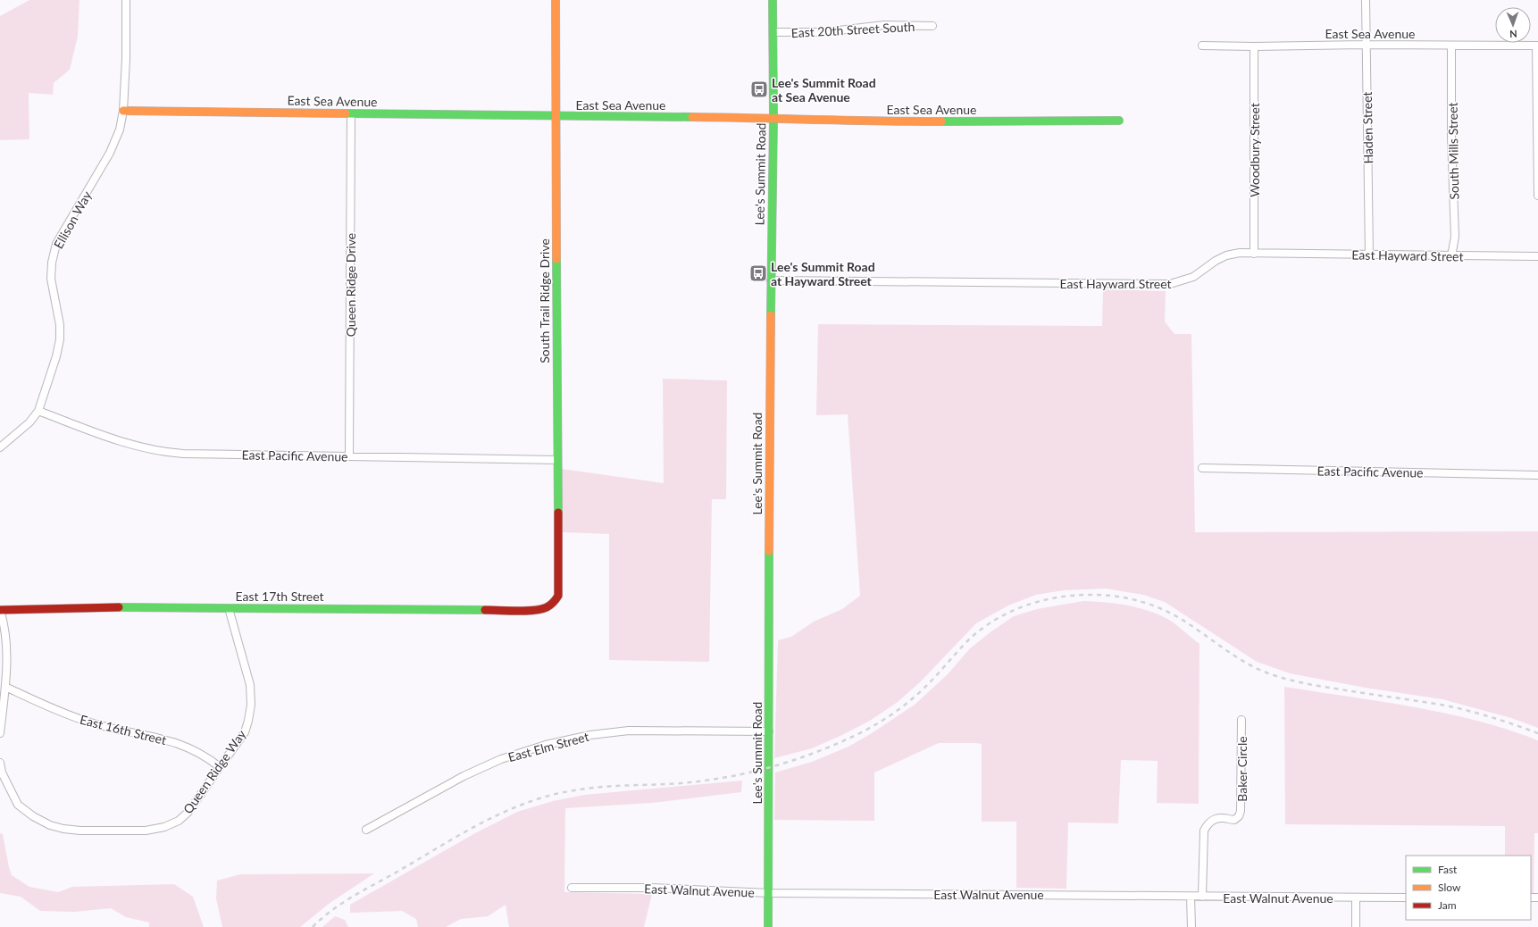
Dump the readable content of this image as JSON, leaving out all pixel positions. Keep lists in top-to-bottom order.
{
  "streets": {
    "street": [
      "East 20th Street South",
      "East Sea Avenue",
      "Haden Street",
      "Woodbury Street",
      "South Mills Street",
      "Lee's Summit Road",
      "Ellison Way",
      "East Hayward Street",
      "Queen Ridge Drive",
      "South Trail Ridge Drive",
      "East Pacific Avenue",
      "East 17th Street",
      "East 16th Street",
      "East Elm Street",
      "Baker Circle",
      "Queen Ridge Way",
      "East Walnut Avenue"
    ]
  },
  "crossings": [
    ["East 20th Street South", "Lee's Summit Road"],
    ["East Sea Avenue", "Haden Street"],
    ["East Sea Avenue", "Woodbury Street"],
    ["East Sea Avenue", "South Mills Street"],
    ["East Sea Avenue", "Lee's Summit Road"],
    ["East Sea Avenue", "Ellison Way"],
    ["East Sea Avenue", "Queen Ridge Drive"],
    ["East Sea Avenue", "South Trail Ridge Drive"],
    ["Haden Street", "East Hayward Street"],
    ["Woodbury Street", "East Hayward Street"],
    ["South Mills Street", "East Hayward Street"],
    ["Lee's Summit Road", "East Hayward Street"],
    ["Lee's Summit Road", "East Elm Street"],
    ["Lee's Summit Road", "East Walnut Avenue"],
    ["Ellison Way", "East Pacific Avenue"],
    ["Queen Ridge Drive", "East Pacific Avenue"],
    ["South Trail Ridge Drive", "East Pacific Avenue"],
    ["South Trail Ridge Drive", "East 17th Street"],
    ["East 17th Street", "Queen Ridge Way"],
    ["East 16th Street", "Queen Ridge Way"],
    ["Baker Circle", "East Walnut Avenue"]
  ],
  "places": {
    "bus stop": ["Lee's Summit Road at Sea Avenue", "Lee's Summit Road at Hayward Street"]
  },
  "legend": ["Fast", "Slow", "Jam"],
  "north": "bottom"
}
